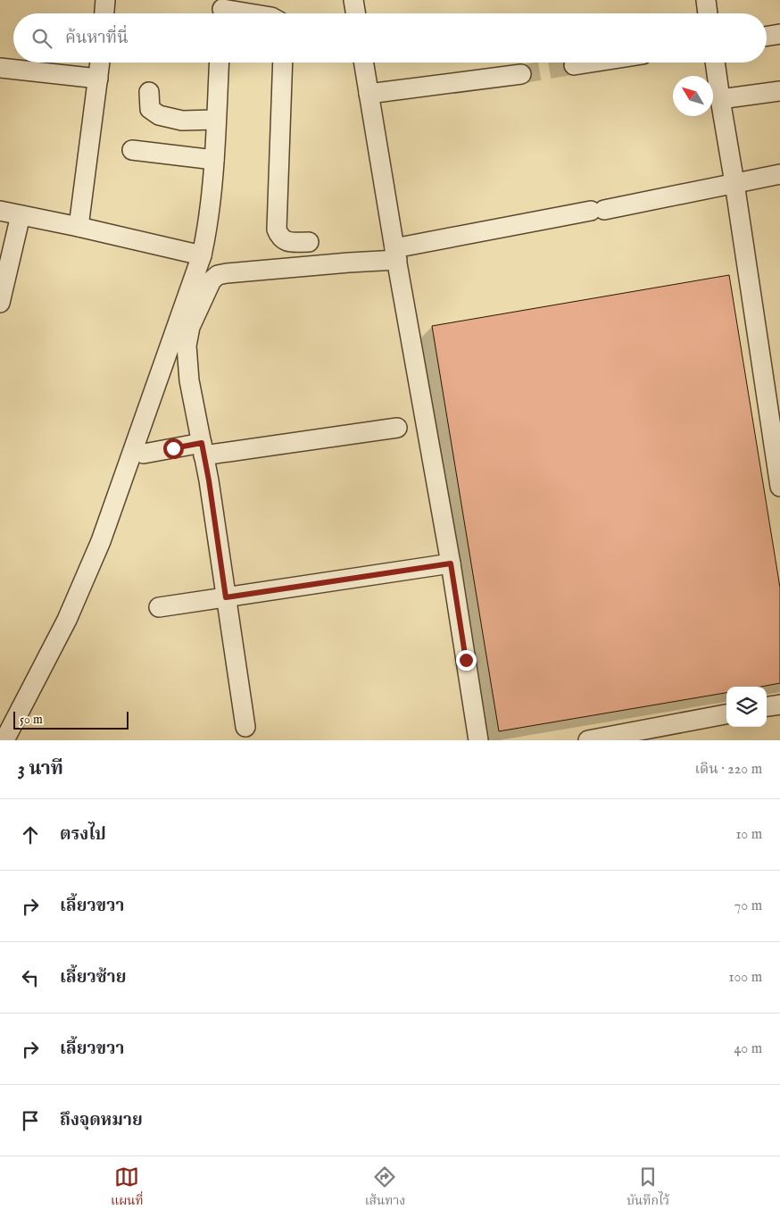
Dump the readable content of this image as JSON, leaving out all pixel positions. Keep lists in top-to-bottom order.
{
  "scale_bar": "50 m",
  "north": "top left",
  "page": {
    "search": "ค้นหาที่นี่",
    "scale": "50 m",
    "heading": ["3 นาที", "เดิน · 220 m"],
    "list": [
      ["ตรงไป", "10 m"],
      ["เลี้ยวขวา", "70 m"],
      ["เลี้ยวซ้าย", "100 m"],
      ["เลี้ยวขวา", "40 m"],
      "ถึงจุดหมาย"
    ],
    "nav": ["แผนที่", "เส้นทาง", "บันทึกไว้"]
  }
}
